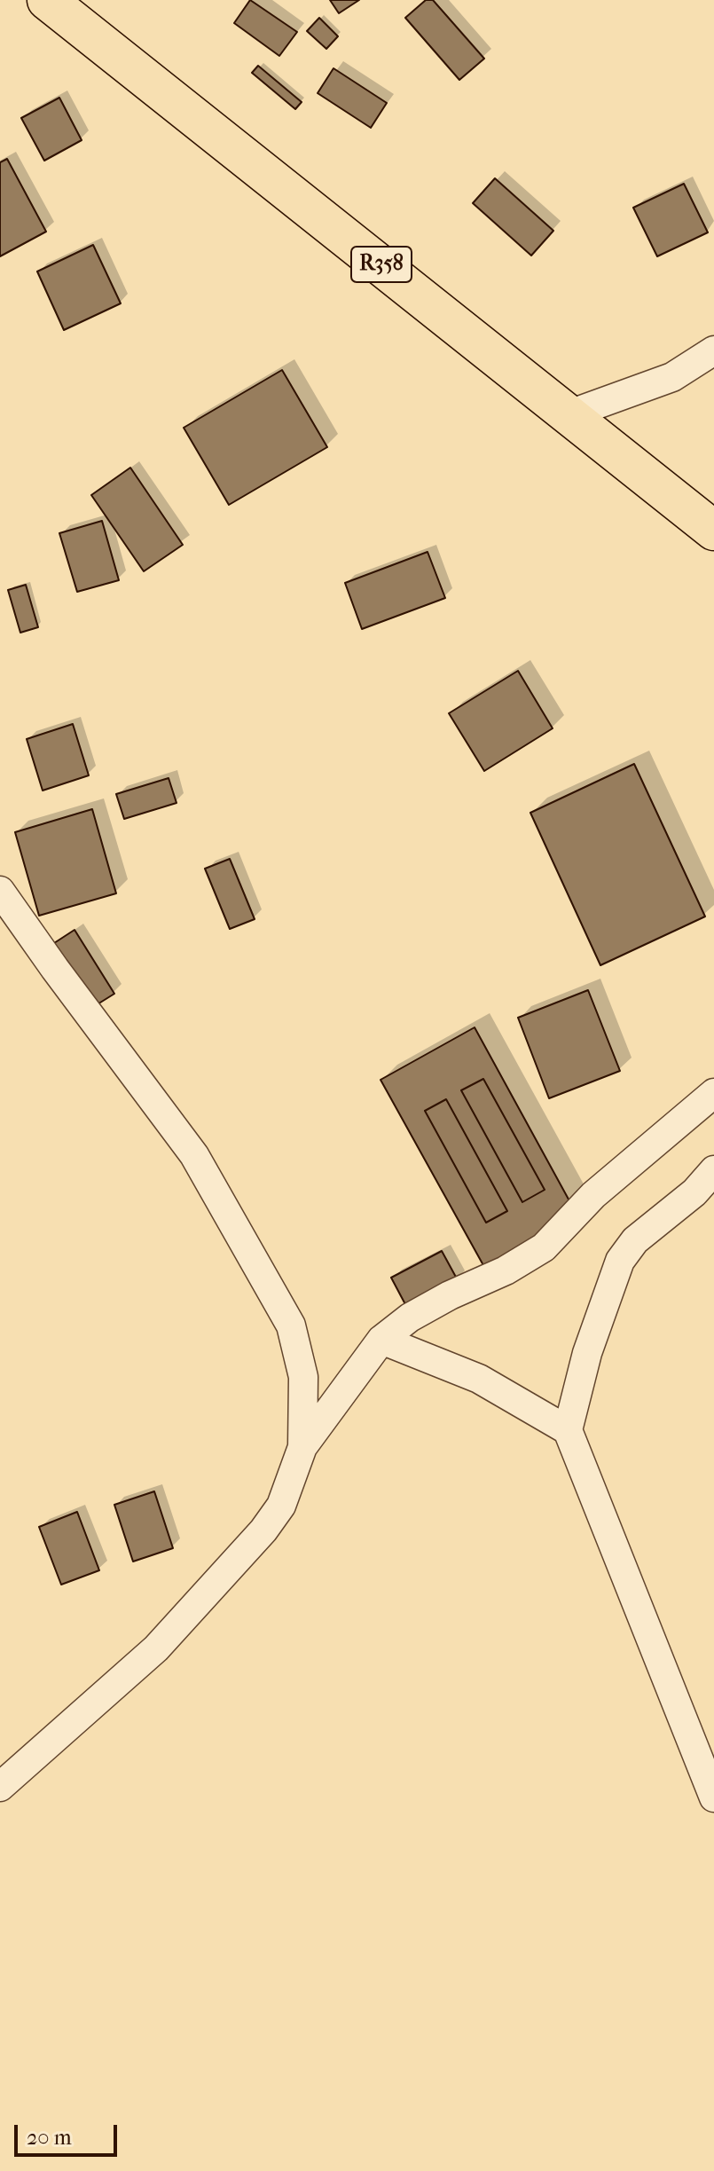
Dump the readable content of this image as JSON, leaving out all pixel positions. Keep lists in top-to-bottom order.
{
  "streets": {
    "main road": ["R358"]
  },
  "scale_bar": "20 m"
}
